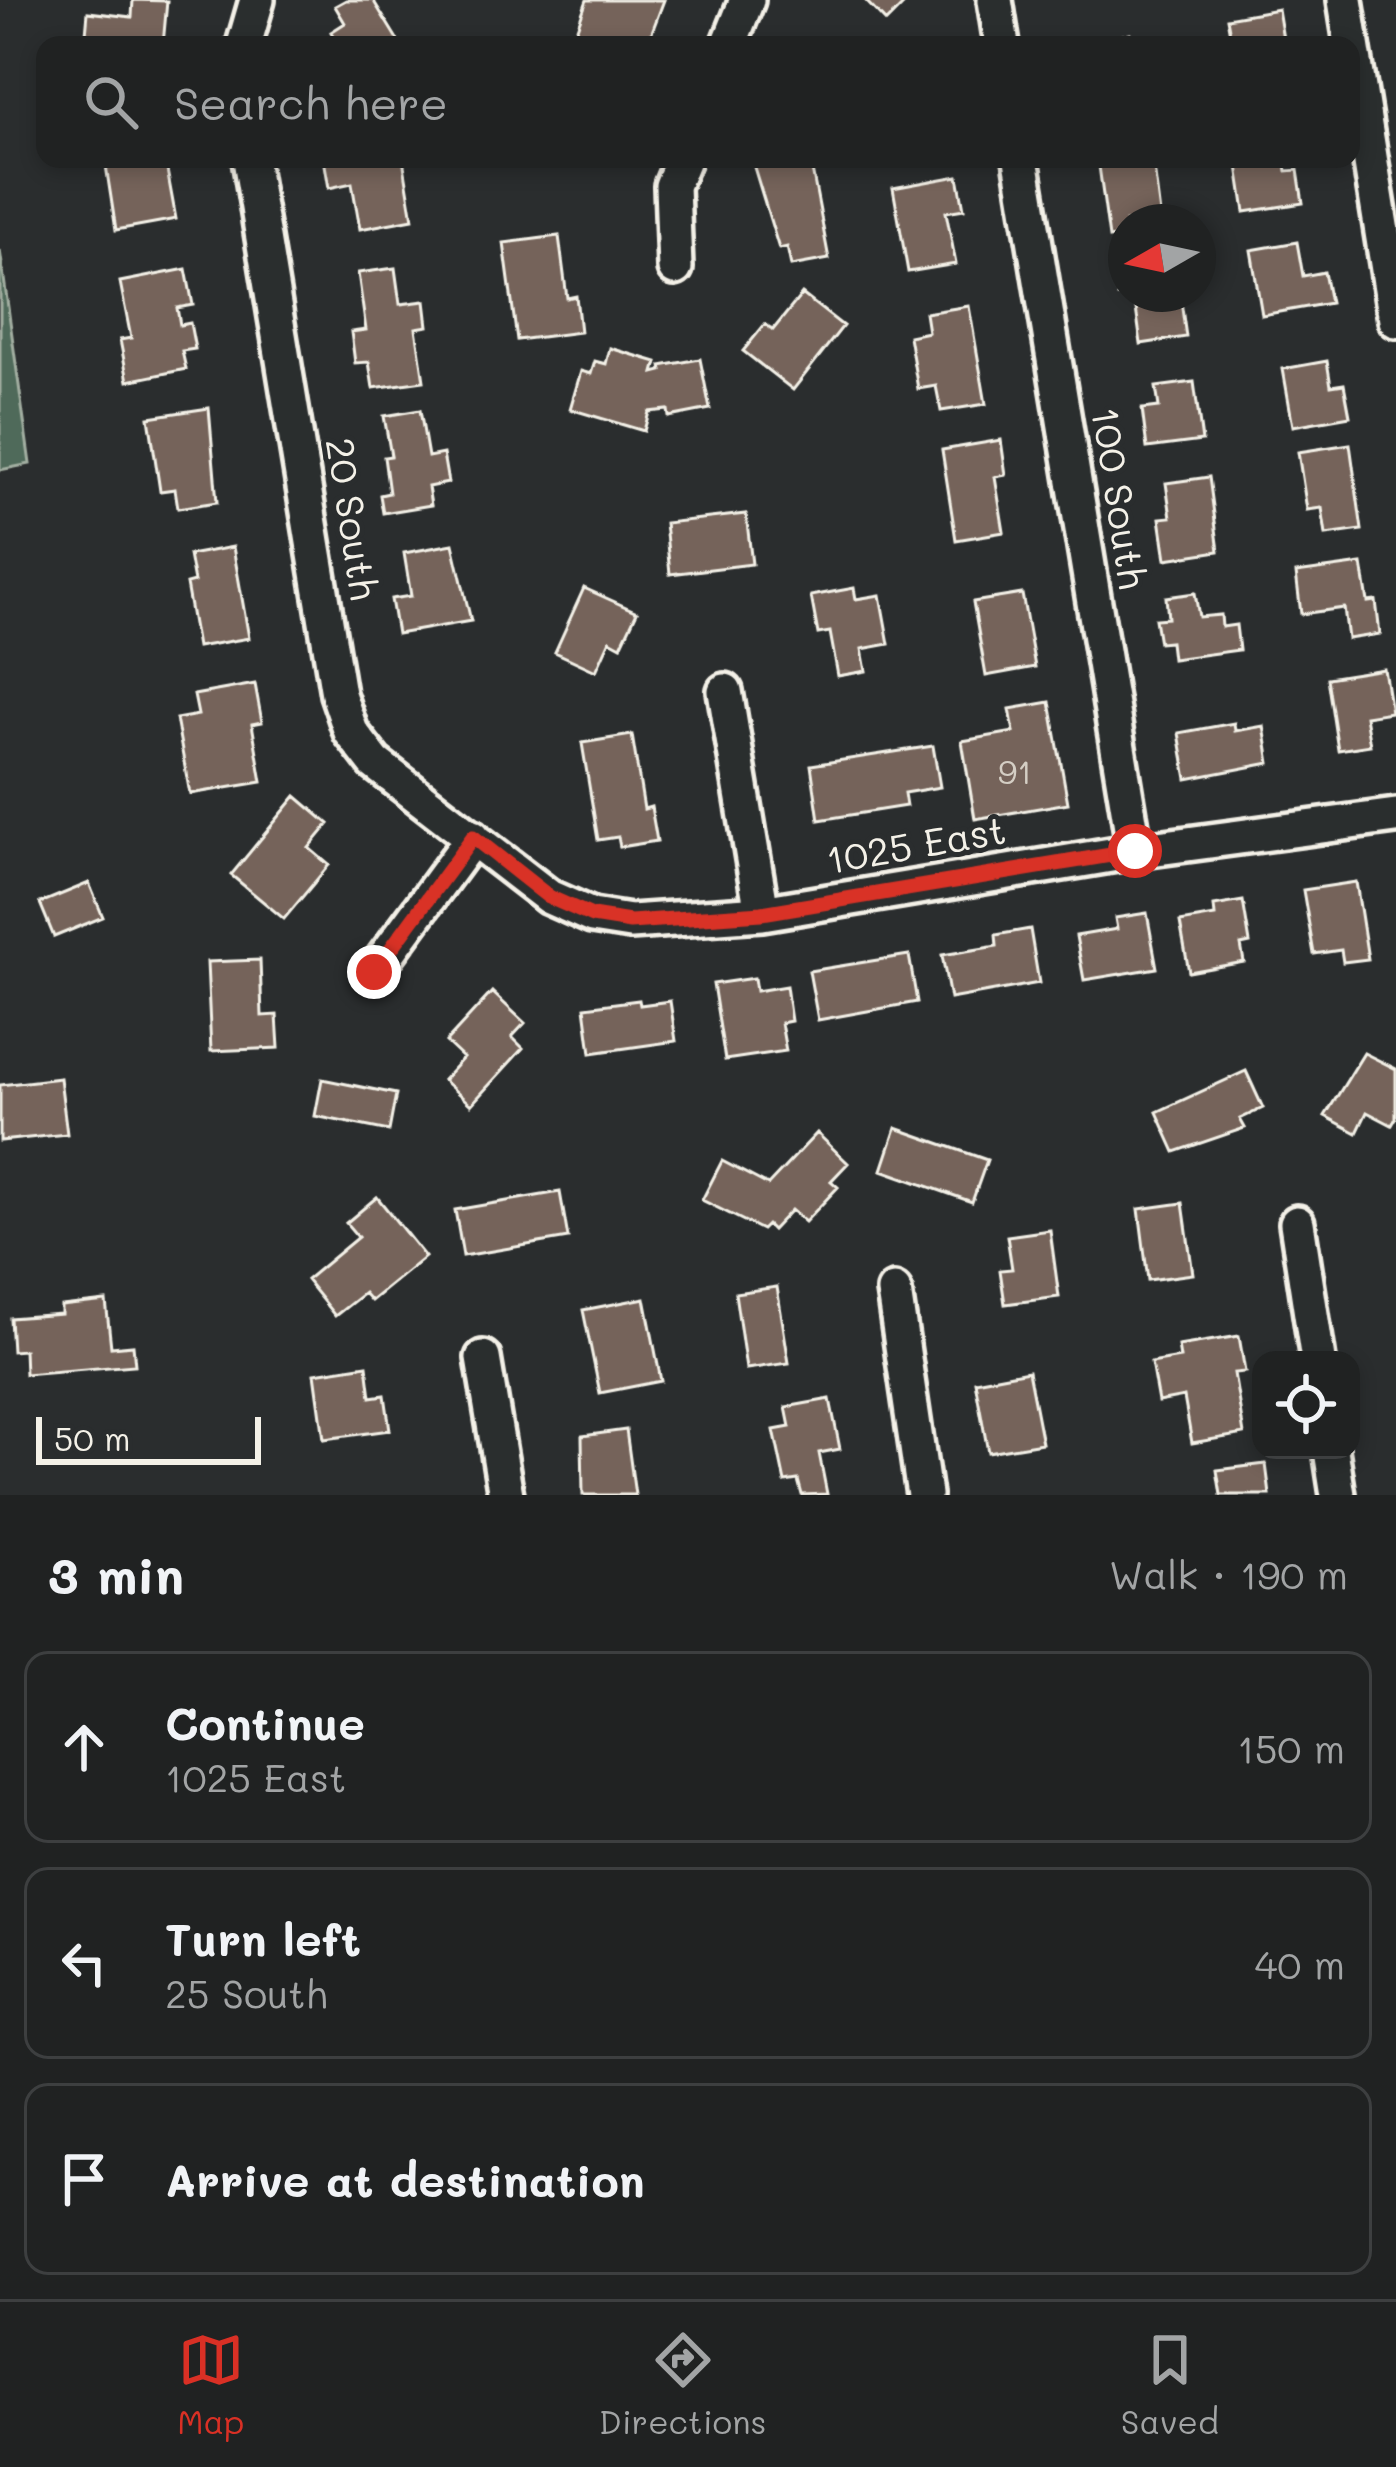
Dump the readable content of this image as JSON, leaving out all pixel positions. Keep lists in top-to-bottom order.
{
  "streets": {
    "street": ["100 South", "20 South", "1025 East"]
  },
  "crossings": [
    ["100 South", "1025 East"],
    ["20 South", "1025 East"]
  ],
  "house_numbers": ["91"],
  "scale_bar": "50 m",
  "north": "left",
  "page": {
    "search": "Search here",
    "scale": "50 m",
    "heading": ["3 min", "Walk · 190 m"],
    "list": [
      ["Continue", "1025 East", "150 m"],
      ["Turn left", "25 South", "40 m"],
      "Arrive at destination"
    ],
    "nav": ["Map", "Directions", "Saved"]
  }
}
